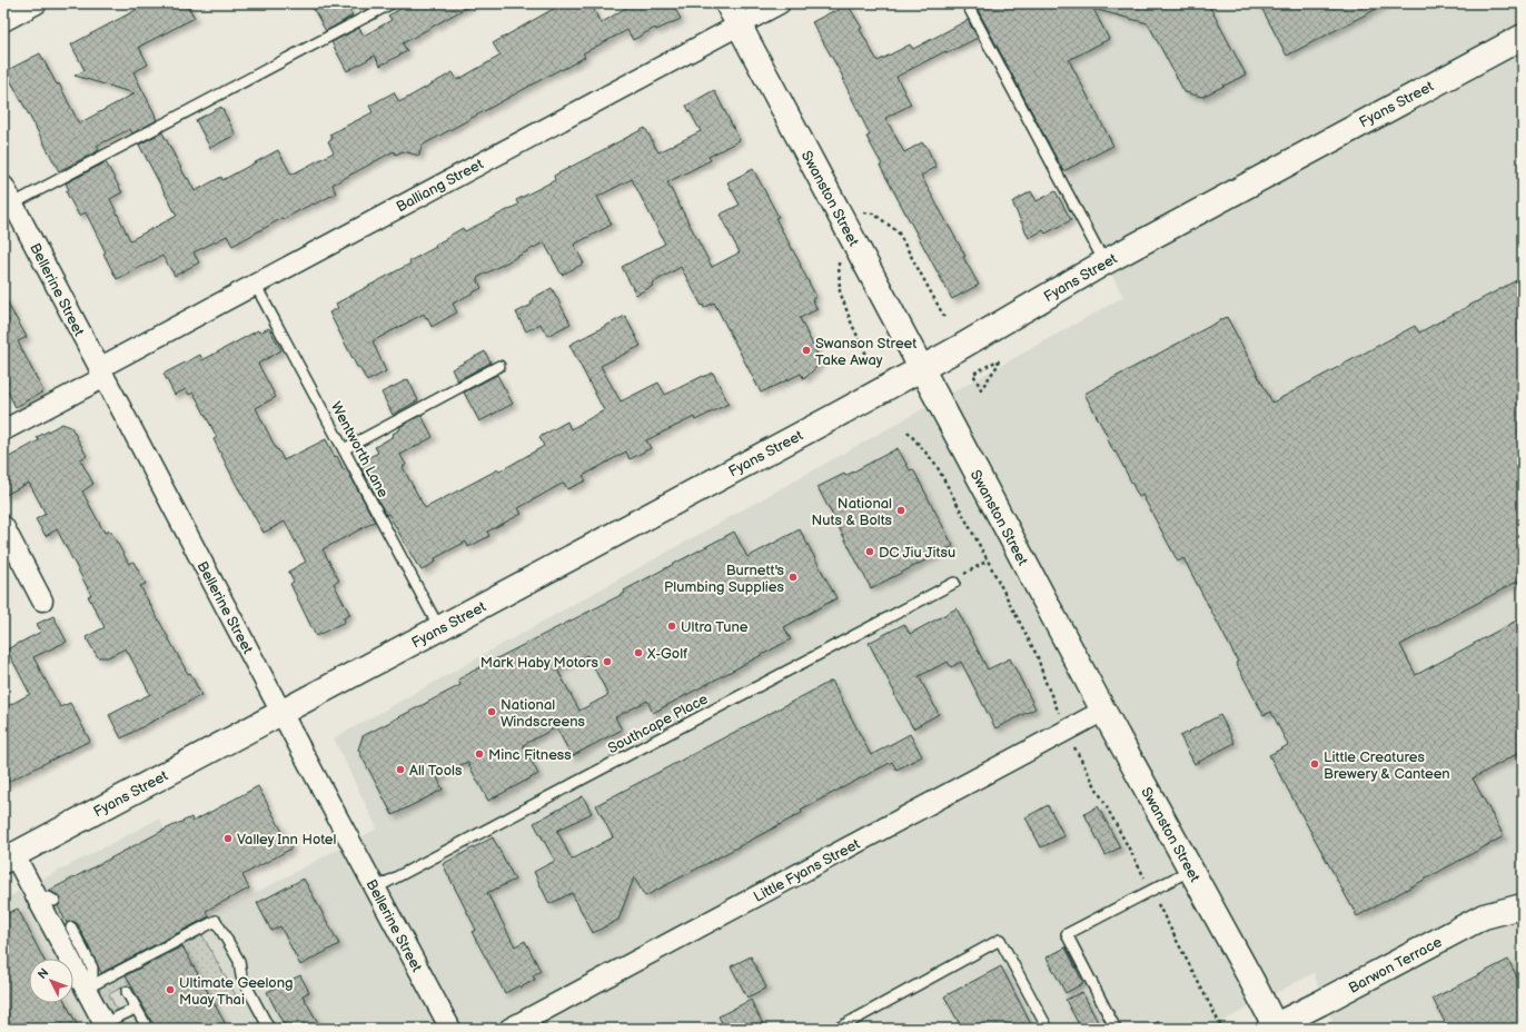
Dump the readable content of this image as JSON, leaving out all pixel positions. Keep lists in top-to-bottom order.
{
  "streets": {
    "main road": ["Fyans Street", "Swanston Street", "Barwon Terrace"],
    "street": ["Balliang Street", "Bellerine Street", "Little Fyans Street"],
    "lane": ["Wentworth Lane", "Southcape Place"]
  },
  "crossings": [
    ["Fyans Street", "Swanston Street"],
    ["Fyans Street", "Bellerine Street"],
    ["Fyans Street", "Wentworth Lane"],
    ["Balliang Street", "Swanston Street"],
    ["Balliang Street", "Bellerine Street"],
    ["Balliang Street", "Wentworth Lane"],
    ["Swanston Street", "Little Fyans Street"],
    ["Swanston Street", "Barwon Terrace"],
    ["Bellerine Street", "Southcape Place"]
  ],
  "places": [
    "Swanson Street Take Away",
    "National Nuts & Bolts",
    "DC Jiu Jitsu",
    "Burnett's Plumbing Supplies",
    "Ultra Tune",
    "X-Golf",
    "Mark Haby Motors",
    "National Windscreens",
    "Minc Fitness",
    "Little Creatures Brewery & Canteen",
    "All Tools",
    "Valley Inn Hotel",
    "Ultimate Geelong Muay Thai"
  ],
  "north": "top left"
}
